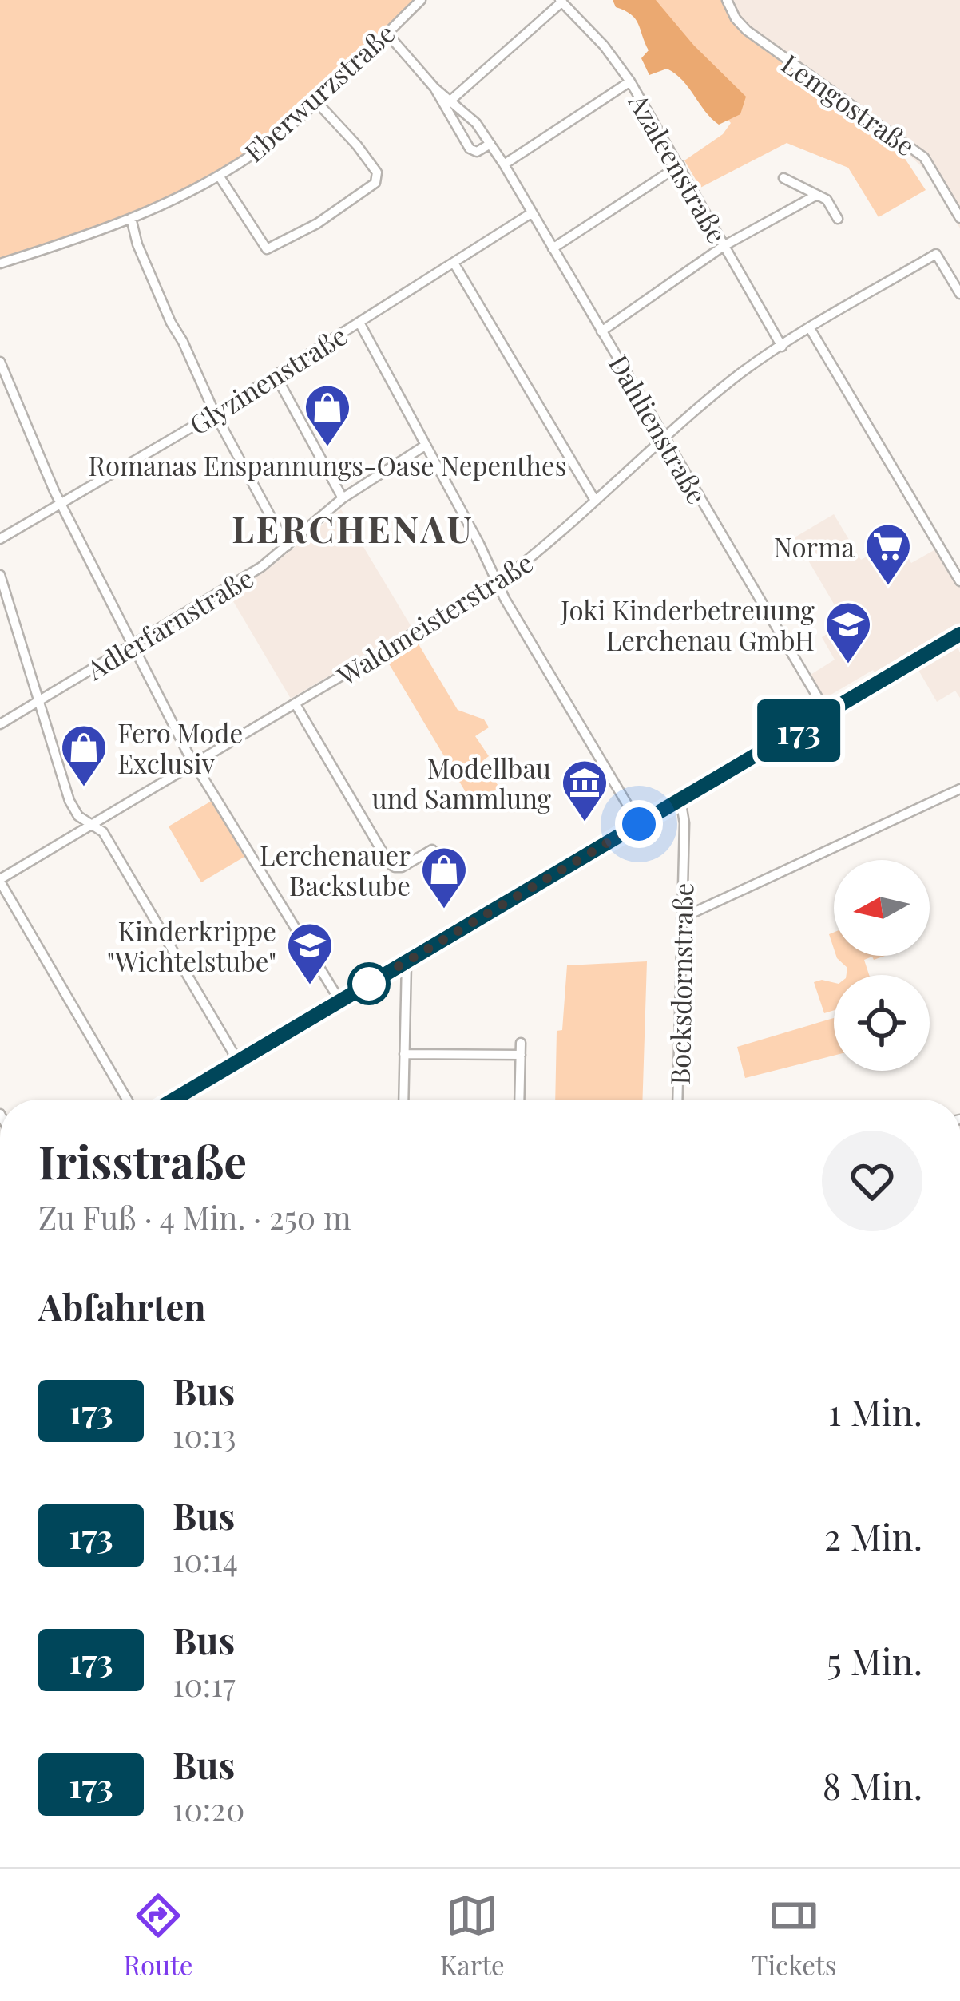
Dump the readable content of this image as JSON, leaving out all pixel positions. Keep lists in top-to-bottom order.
{
  "streets": {
    "street": [
      "Eberwurzstraße",
      "Lemgostraße",
      "Azaleenstraße",
      "Glyzinenstraße",
      "Dahlienstraße",
      "Waldmeisterstraße",
      "Adlerfarnstraße",
      "Bocksdornstraße"
    ]
  },
  "crossings": [
    ["Eberwurzstraße", "Dahlienstraße"],
    ["Azaleenstraße", "Waldmeisterstraße"],
    ["Glyzinenstraße", "Dahlienstraße"],
    ["Dahlienstraße", "Waldmeisterstraße"]
  ],
  "districts": ["LERCHENAU"],
  "places": {
    "shop": ["Romanas Enspannungs-Oase Nepenthes", "Fero Mode Exclusiv", "Lerchenauer Backstube"],
    "supermarket": ["Norma"],
    "school or university": ["Joki Kinderbetreuung Lerchenau GmbH", "Kinderkrippe \"Wichtelstube\""],
    "museum": ["Modellbau und Sammlung"]
  },
  "lines": ["bus line 173"],
  "north": "left",
  "page": {
    "on_map": "173",
    "heading": [
      ["Irisstraße", "Zu Fuß · 4 Min. · 250 m"],
      "Abfahrten"
    ],
    "list": [
      {
        "mark": "173",
        "name": "Bus",
        "note": "10:13",
        "value": "1 Min."
      },
      {
        "mark": "173",
        "name": "Bus",
        "note": "10:14",
        "value": "2 Min."
      },
      {
        "mark": "173",
        "name": "Bus",
        "note": "10:17",
        "value": "5 Min."
      },
      {
        "mark": "173",
        "name": "Bus",
        "note": "10:20",
        "value": "8 Min."
      }
    ],
    "tabs": ["Route", "Karte", "Tickets"]
  }
}
